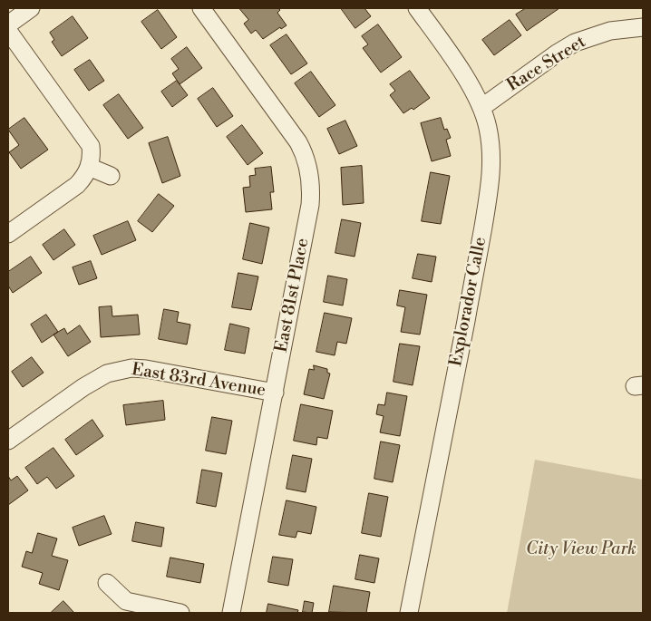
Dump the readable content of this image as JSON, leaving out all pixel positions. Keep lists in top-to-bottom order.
{
  "streets": {
    "street": [
      "Race Street",
      "East 81st Place",
      "Explorador Calle",
      "East 83rd Avenue"
    ]
  },
  "crossings": [
    ["Race Street", "Explorador Calle"],
    ["East 81st Place", "East 83rd Avenue"]
  ],
  "parks": ["City View Park"]
}
